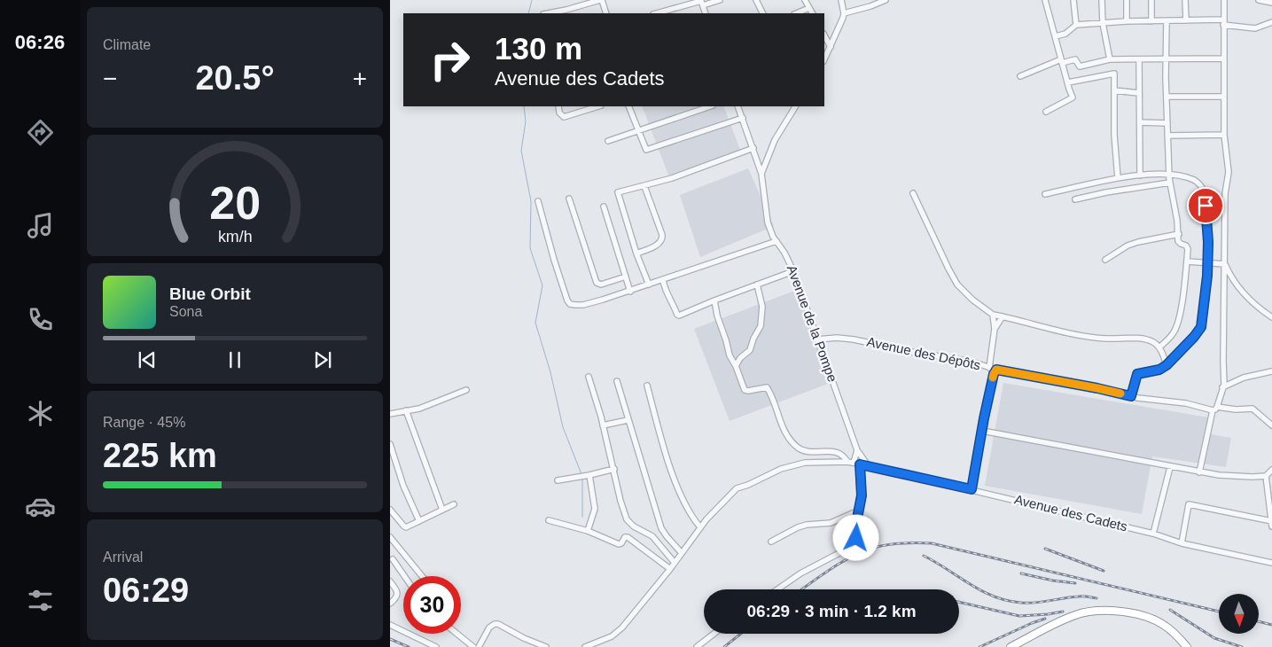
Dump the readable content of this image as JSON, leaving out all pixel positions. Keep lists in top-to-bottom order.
{
  "streets": {
    "street": ["Avenue de la Pompe", "Avenue des Dépôts", "Avenue des Cadets"]
  },
  "crossings": [
    ["Avenue de la Pompe", "Avenue des Dépôts"],
    ["Avenue de la Pompe", "Avenue des Cadets"]
  ],
  "north": "bottom",
  "page": {
    "tabs": "06:26",
    "tile": [
      "Climate",
      ["Range · 45%", "225 km"],
      ["Arrival", "06:29"]
    ],
    "turn": ["130 m", "Avenue des Cadets"],
    "heat": ["−", "20.5°", "+"],
    "song": ["Blue Orbit", "Sona"],
    "limit": "30",
    "trip": "06:29 · 3 min · 1.2 km",
    "gauge": ["20", "km/h"]
  }
}
